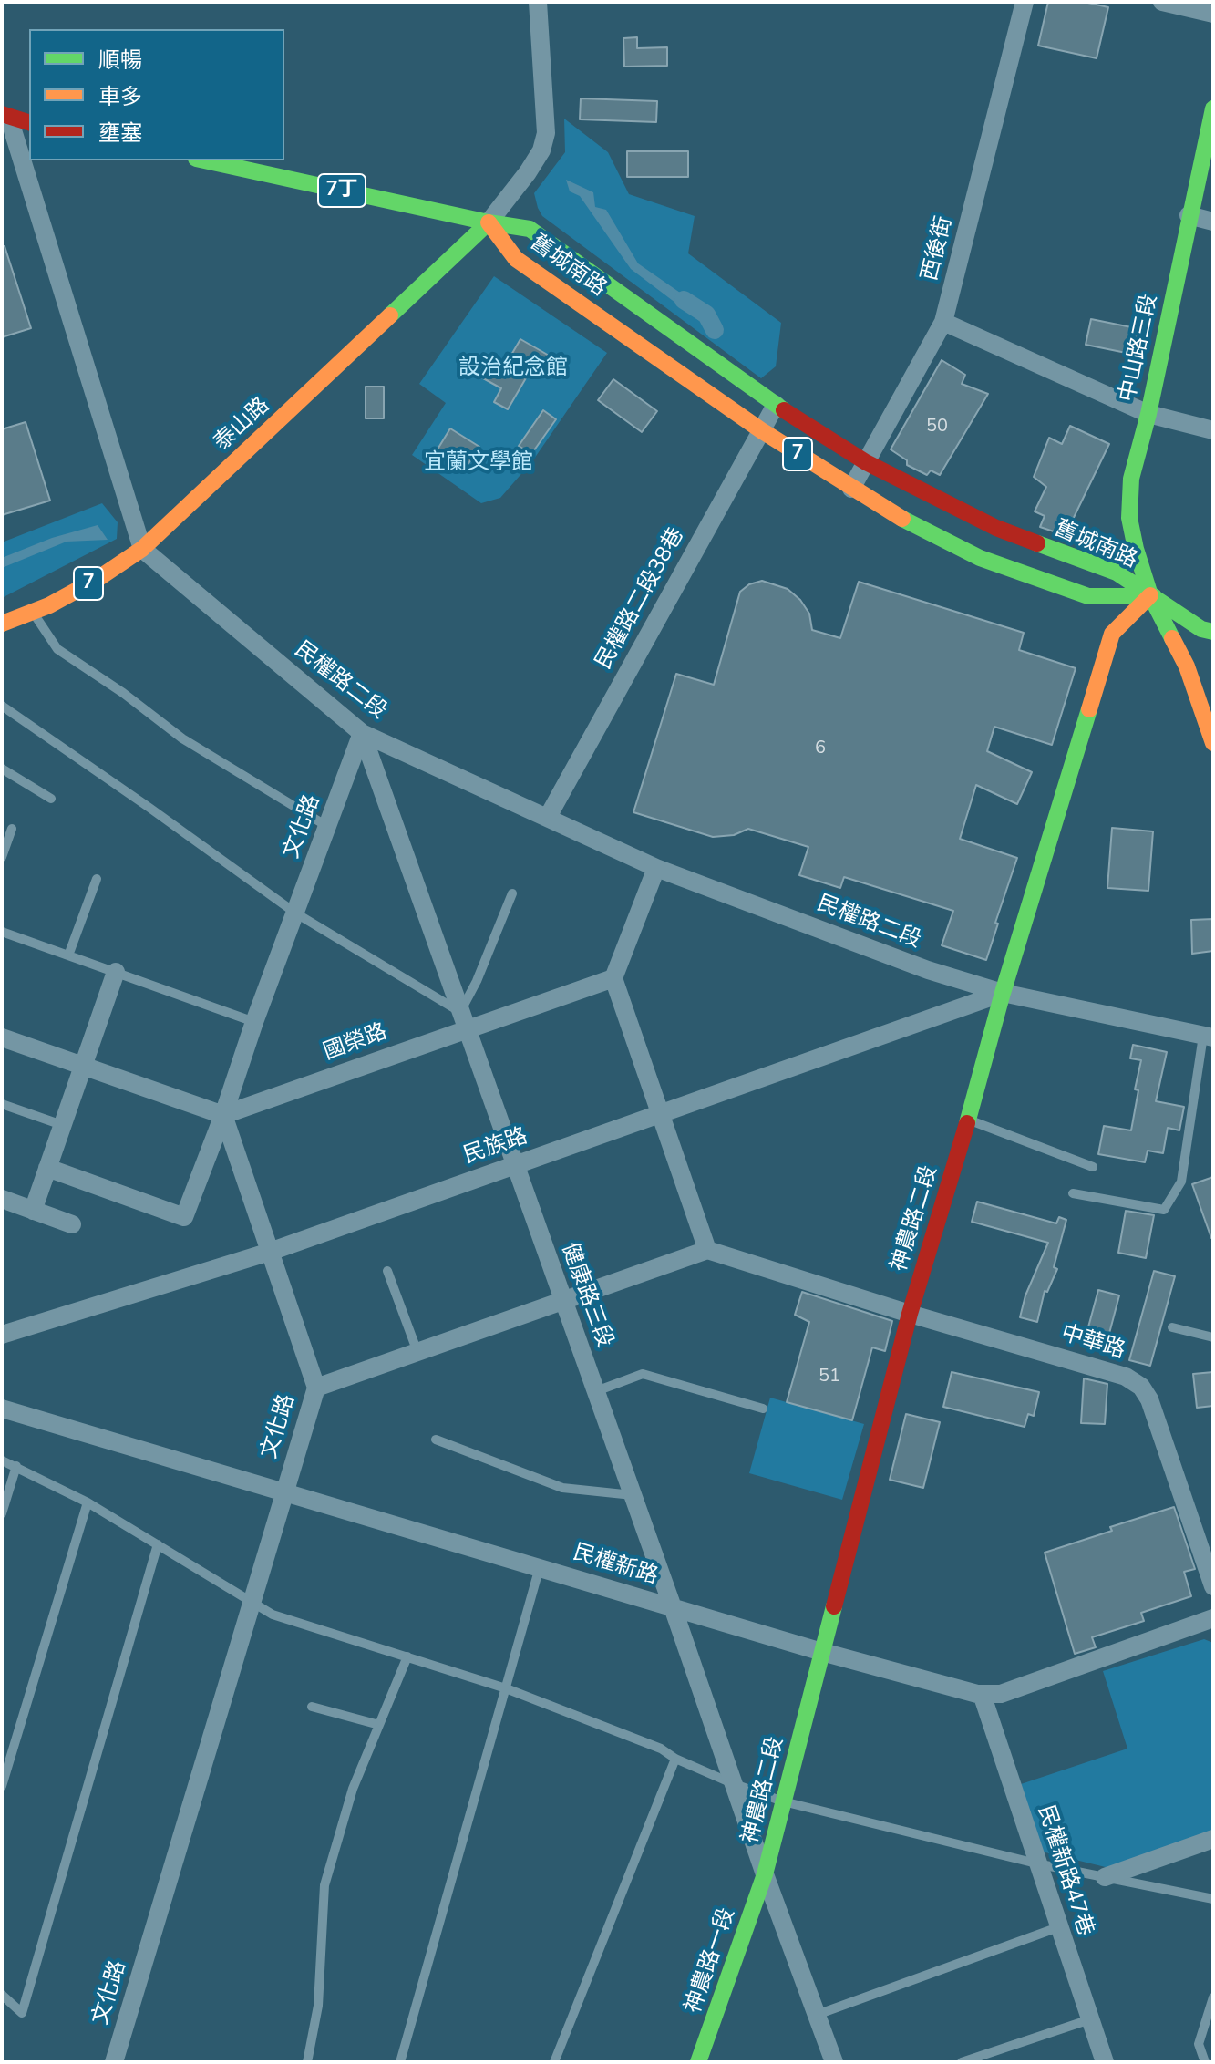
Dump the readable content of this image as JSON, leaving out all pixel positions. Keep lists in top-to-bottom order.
{
  "streets": {
    "main road": [
      "7丁",
      "舊城南路",
      "中山路三段",
      "泰山路",
      "7",
      "神農路二段",
      "神農路一段"
    ],
    "street": [
      "西後街",
      "民權路二段38巷",
      "民權路二段",
      "文化路",
      "國榮路",
      "民族路",
      "健康路三段",
      "中華路",
      "民權新路",
      "民權新路47巷"
    ]
  },
  "crossings": [
    ["7丁", "舊城南路"],
    ["7丁", "泰山路"],
    ["西後街", "舊城南路"],
    ["舊城南路", "中山路三段"],
    ["舊城南路", "泰山路"],
    ["舊城南路", "民權路二段38巷"],
    ["舊城南路", "神農路二段"],
    ["中山路三段", "神農路二段"],
    ["泰山路", "民權路二段"],
    ["民權路二段38巷", "民權路二段"],
    ["民權路二段", "文化路"],
    ["民權路二段", "民族路"],
    ["民權路二段", "神農路二段"],
    ["民權路二段", "健康路三段"],
    ["文化路", "國榮路"],
    ["文化路", "民族路"],
    ["文化路", "健康路三段"],
    ["文化路", "民權新路"],
    ["國榮路", "健康路三段"],
    ["民族路", "神農路二段"],
    ["民族路", "健康路三段"],
    ["神農路二段", "健康路三段"],
    ["神農路二段", "中華路"],
    ["神農路二段", "民權新路"],
    ["神農路二段", "神農路一段"],
    ["健康路三段", "民權新路"],
    ["健康路三段", "神農路一段"],
    ["民權新路", "民權新路47巷"]
  ],
  "parks": ["設治紀念館", "宜蘭文學館"],
  "house_numbers": ["50", "6", "51"],
  "legend": ["順暢", "車多", "壅塞"]
}
